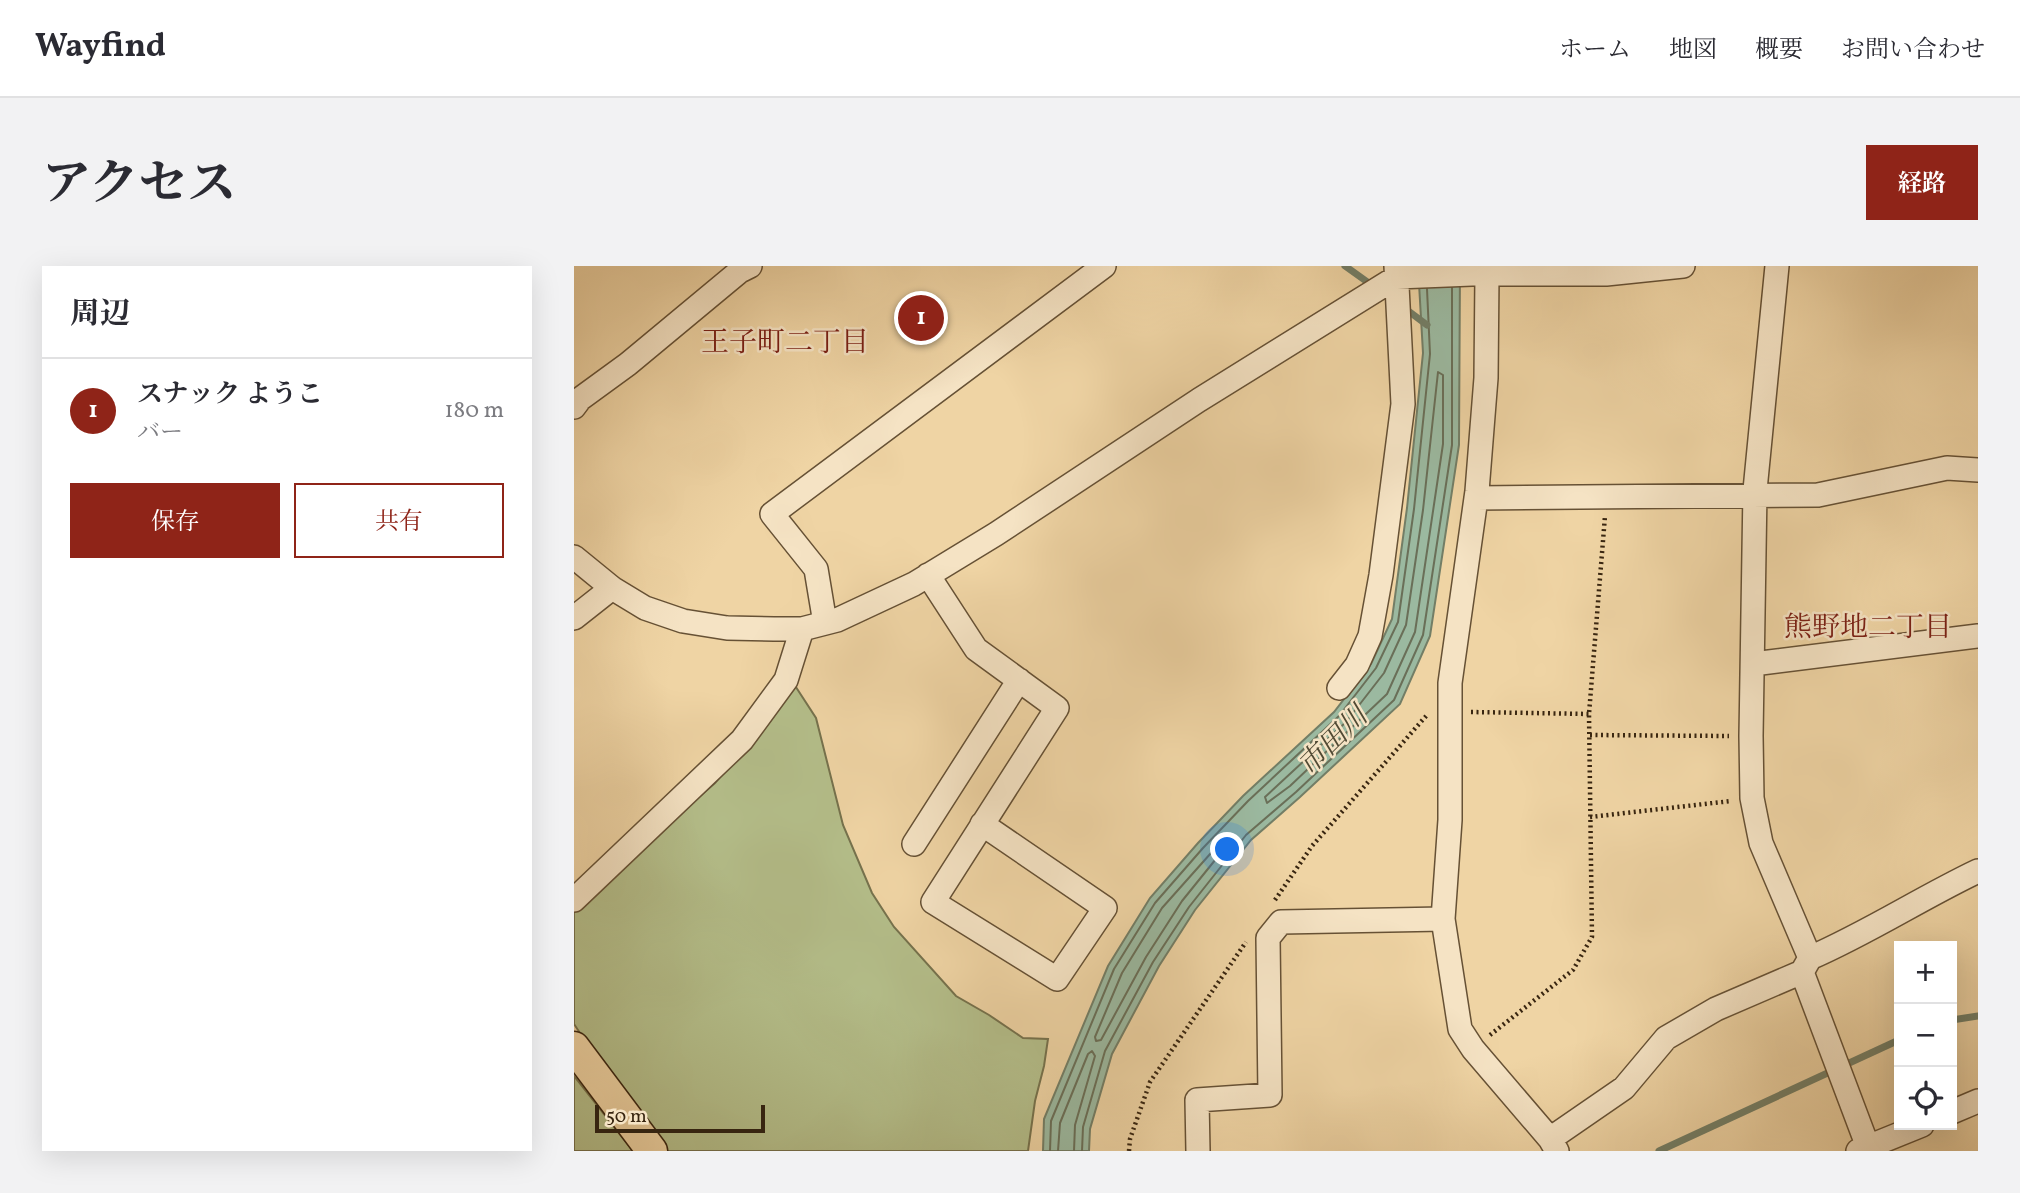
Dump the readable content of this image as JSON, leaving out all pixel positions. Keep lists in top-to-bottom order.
{
  "districts": ["王子町二丁目", "熊野地二丁目"],
  "water": ["市田川"],
  "scale_bar": "50 m",
  "page": {
    "header": "Wayfind",
    "nav": [
      "ホーム",
      "地図",
      "概要",
      "お問い合わせ"
    ],
    "title": "アクセス",
    "buttons": [
      "経路",
      ["保存", "共有"]
    ],
    "heading": "周辺",
    "pins": "1",
    "list": [
      {
        "mark": "1",
        "name": "スナック ようこ",
        "note": "バー",
        "value": "180 m"
      }
    ],
    "map_buttons": ["+", "−"],
    "scale": "50 m"
  }
}
